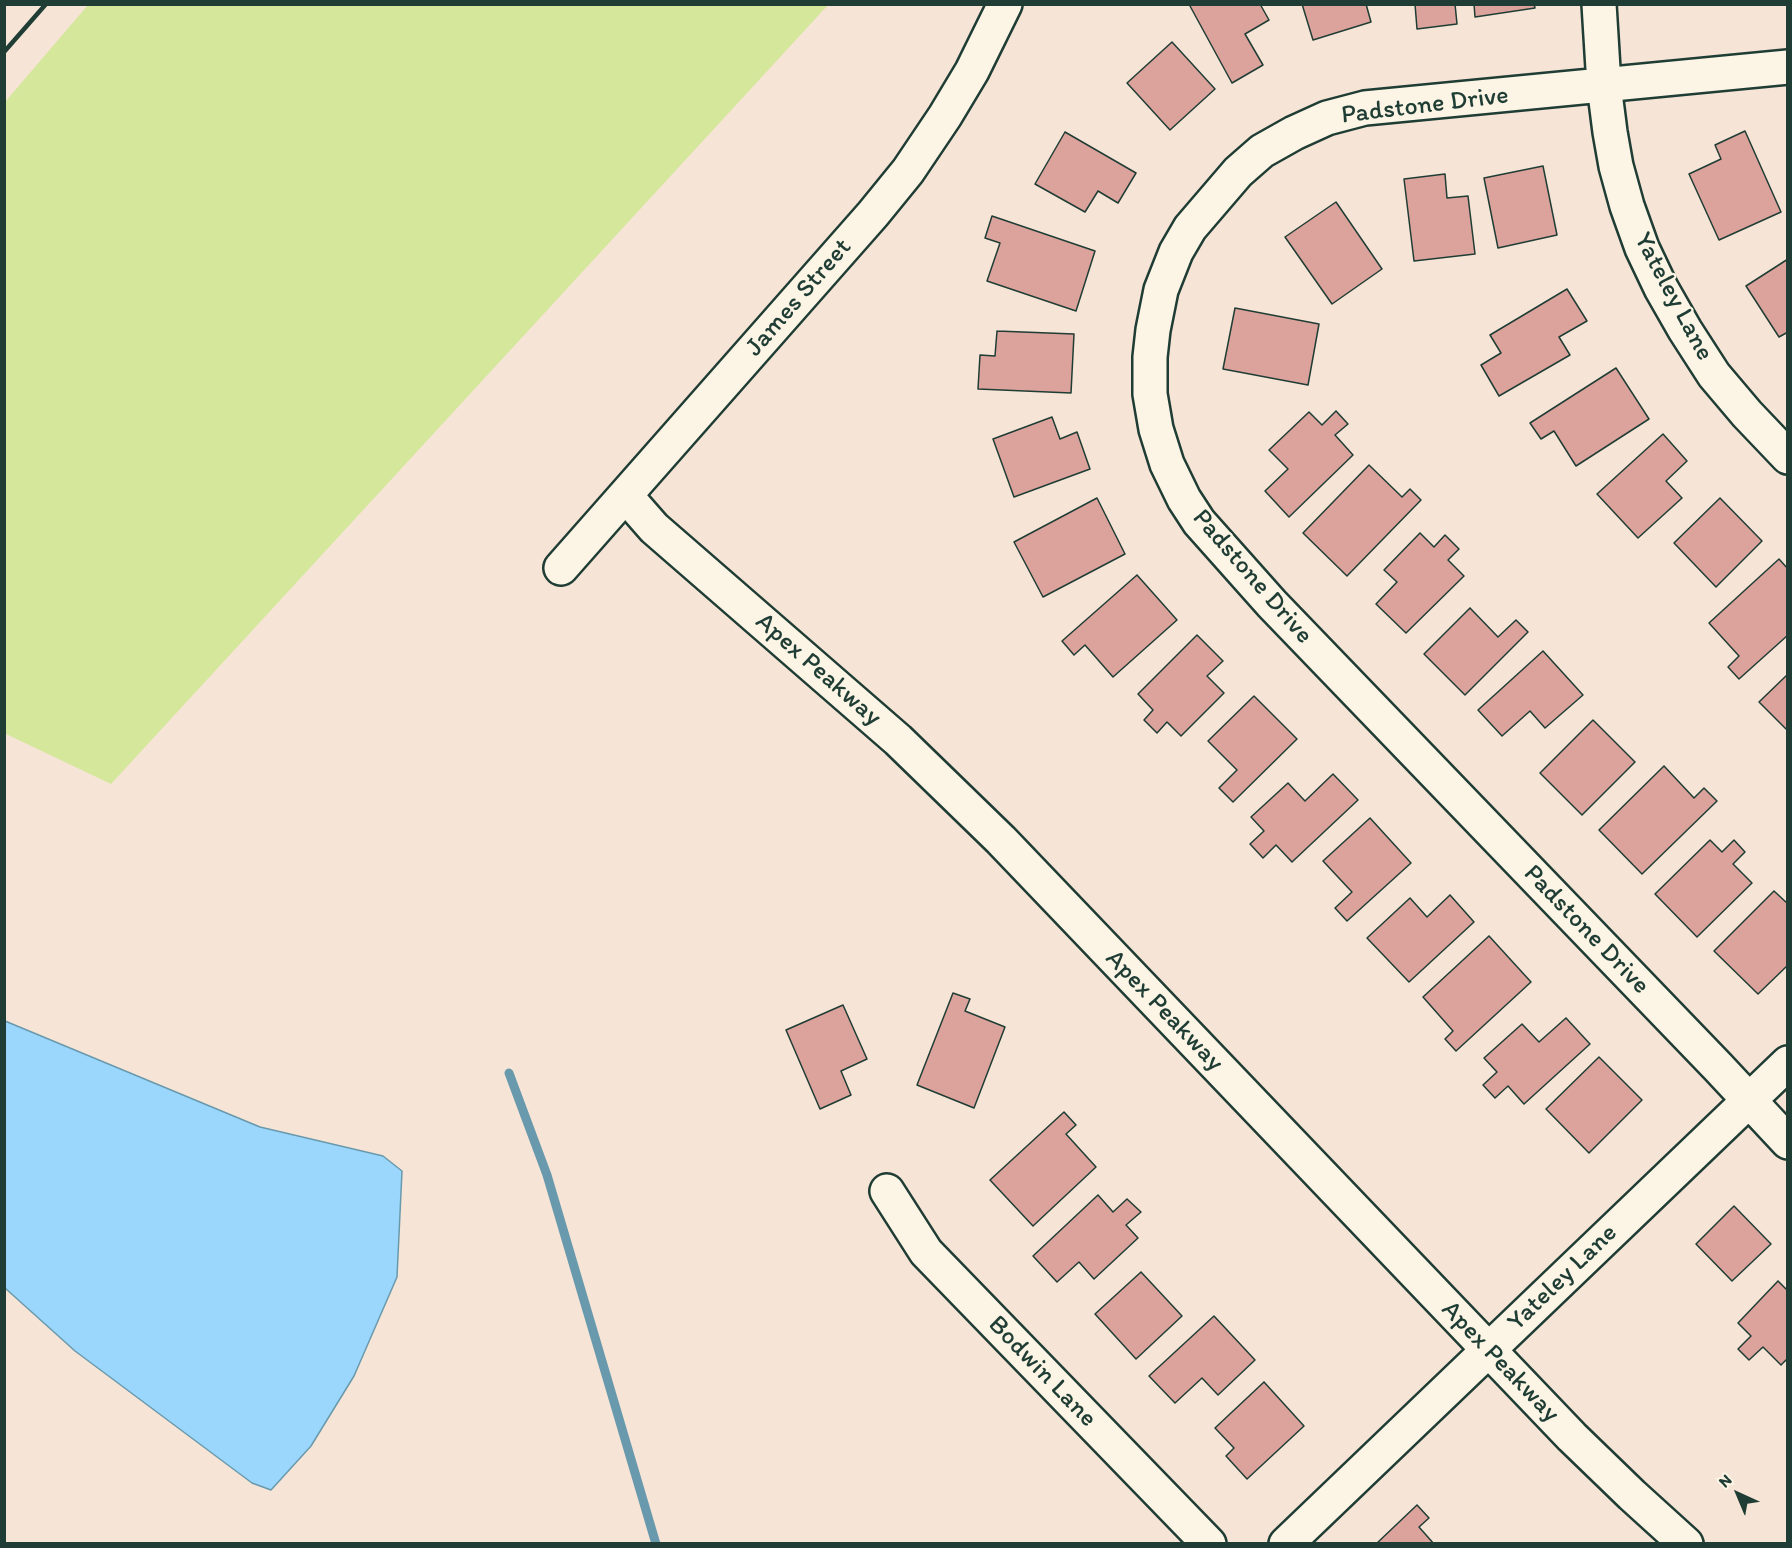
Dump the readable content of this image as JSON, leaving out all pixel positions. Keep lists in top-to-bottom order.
{
  "streets": {
    "street": [
      "Padstone Drive",
      "Yateley Lane",
      "James Street",
      "Apex Peakway",
      "Bodwin Lane"
    ]
  },
  "crossings": [
    ["Padstone Drive", "Yateley Lane"],
    ["Yateley Lane", "Apex Peakway"],
    ["James Street", "Apex Peakway"]
  ],
  "north": "top left"
}
